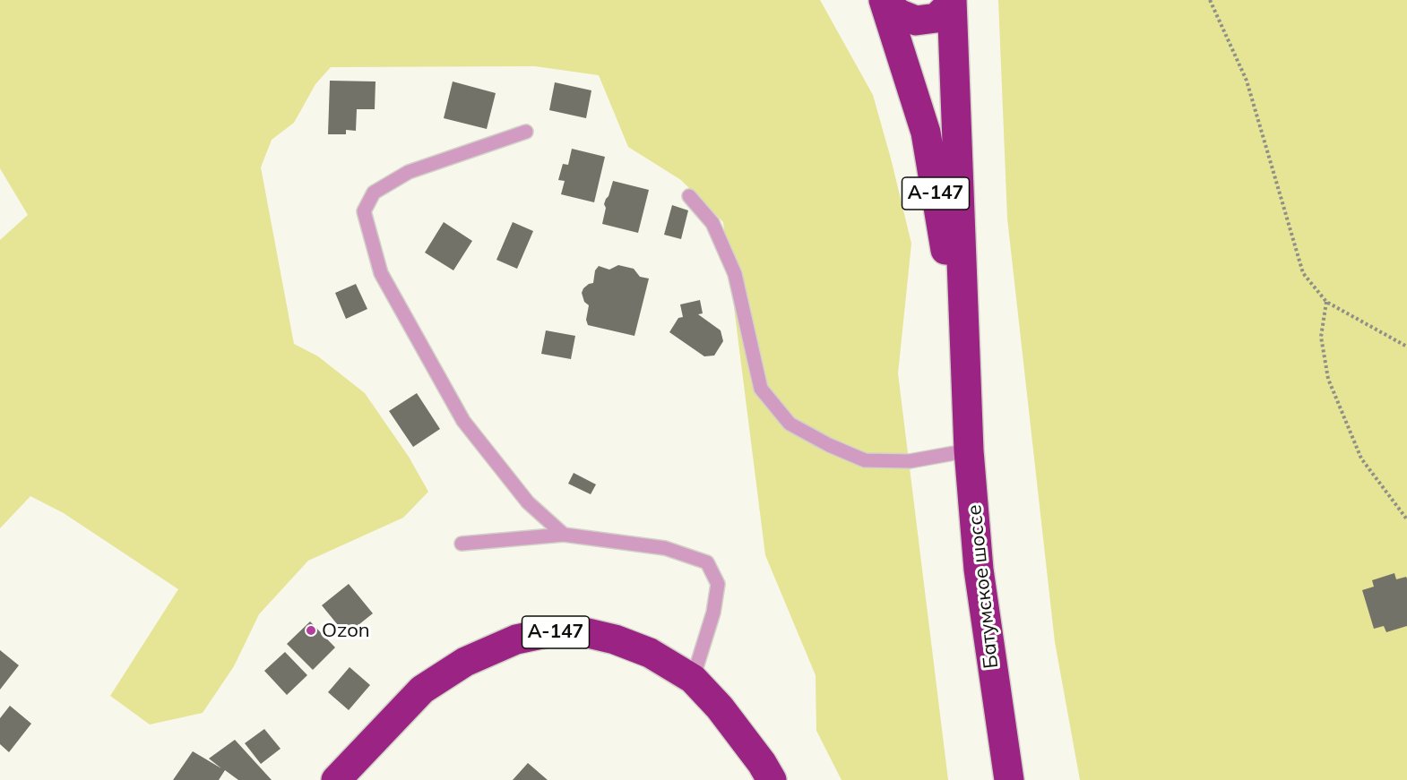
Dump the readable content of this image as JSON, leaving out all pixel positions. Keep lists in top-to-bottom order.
{
  "streets": {
    "highway": ["А-147", "Батумское шоссе"]
  },
  "places": ["Ozon"]
}
